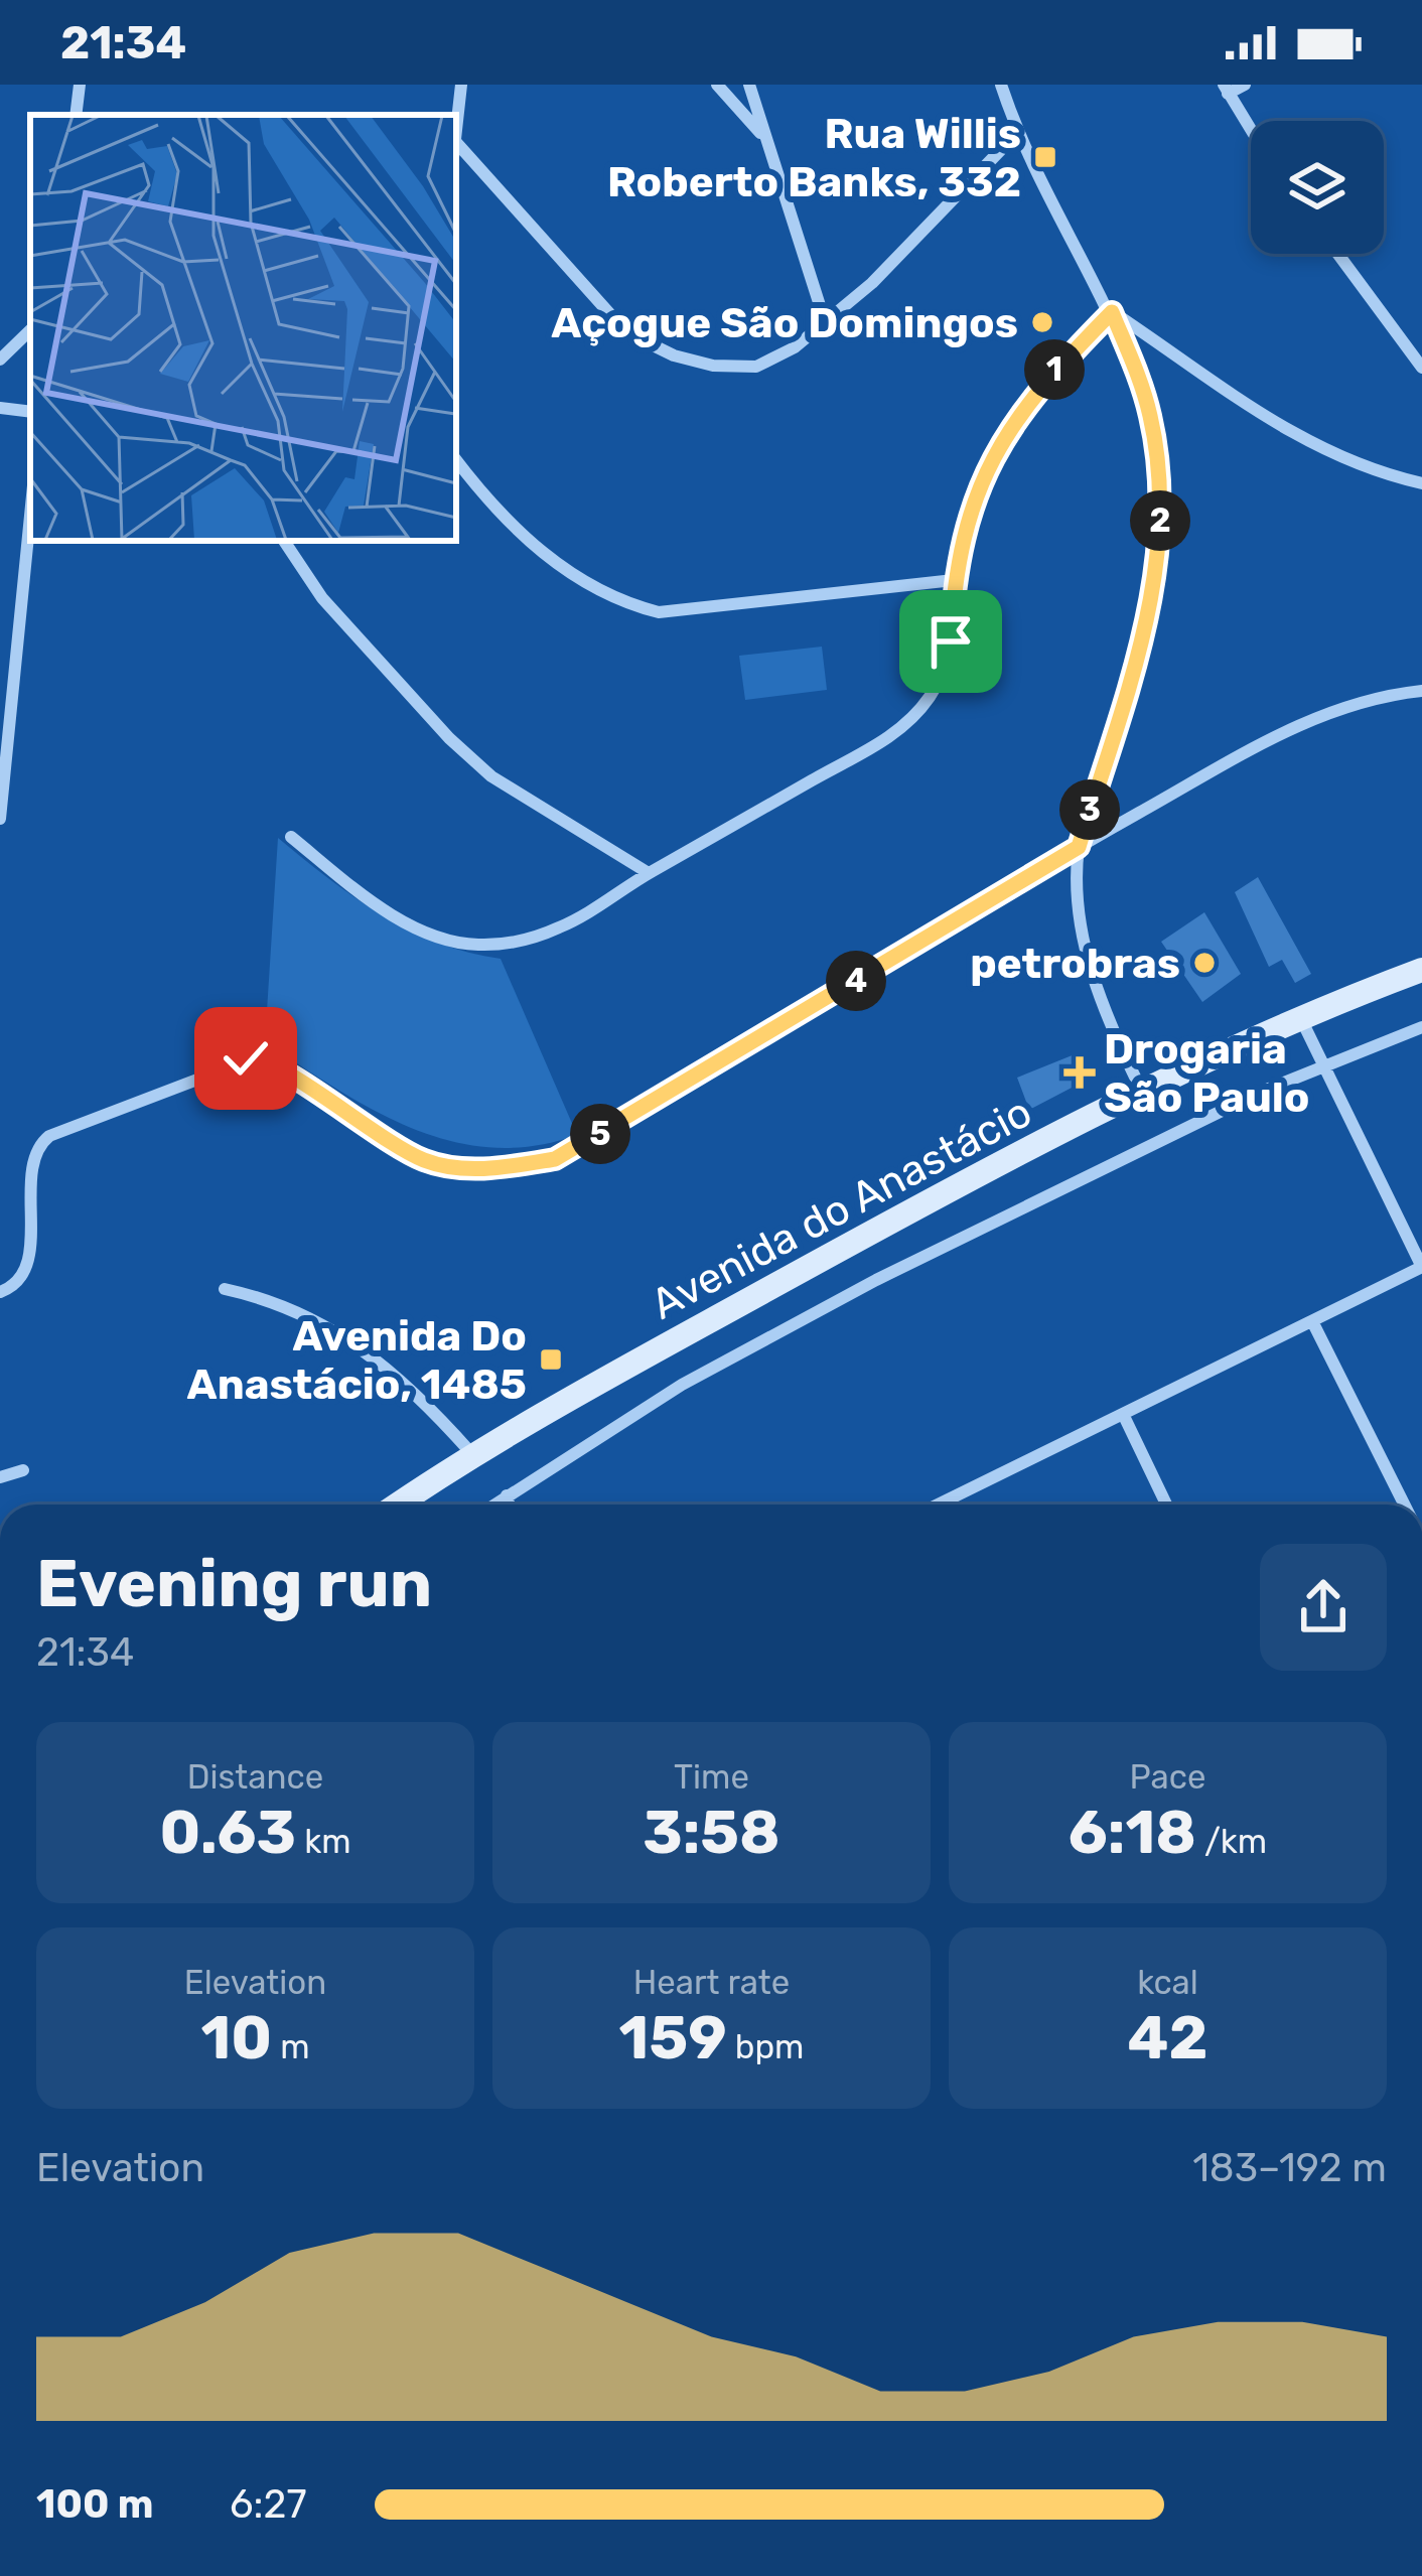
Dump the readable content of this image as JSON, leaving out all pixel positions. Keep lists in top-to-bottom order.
{
  "streets": {
    "main road": ["Avenida do Anastácio"]
  },
  "places": {
    "transit": ["Rua Willis Roberto Banks, 332", "Avenida Do Anastácio, 1485"],
    "other": ["Açogue São Domingos", "petrobras"],
    "health": ["Drogaria São Paulo"]
  },
  "page": {
    "status": "21:34",
    "pins": [
      "1",
      "2",
      "3",
      "4",
      "5"
    ],
    "heading": ["Evening run", "21:34"],
    "stats": [
      ["Distance", "0.63 km"],
      ["Time", "3:58"],
      ["Pace", "6:18 /km"],
      ["Elevation", "10 m"],
      ["Heart rate", "159 bpm"],
      ["kcal", "42"]
    ],
    "chart": ["Elevation", "183–192 m"],
    "list": [
      {
        "name": "100 m",
        "note": "6:27"
      }
    ]
  }
}
